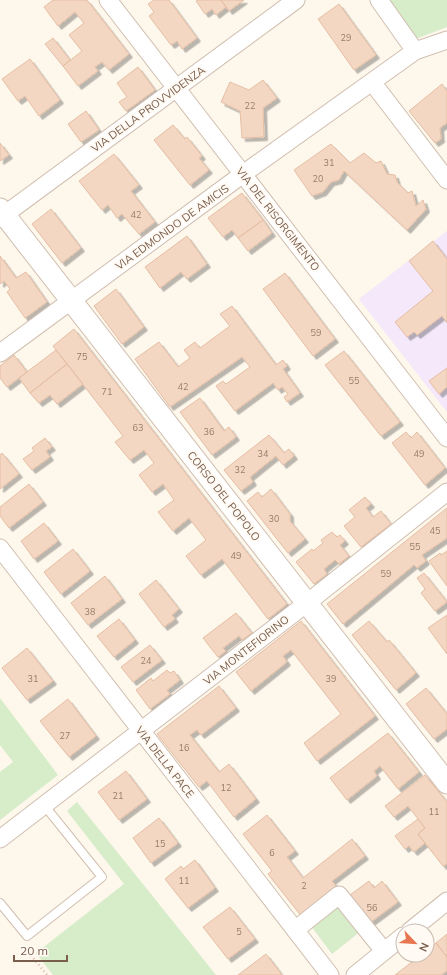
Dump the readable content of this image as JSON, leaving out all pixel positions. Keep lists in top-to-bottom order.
{
  "streets": {
    "street": [
      "VIA DELLA PROVVIDENZA",
      "VIA DEL RISORGIMENTO",
      "VIA EDMONDO DE AMICIS",
      "CORSO DEL POPOLO",
      "VIA MONTEFIORINO",
      "VIA DELLA PACE"
    ]
  },
  "crossings": [
    ["VIA DELLA PROVVIDENZA", "VIA DEL RISORGIMENTO"],
    ["VIA DELLA PROVVIDENZA", "CORSO DEL POPOLO"],
    ["VIA DEL RISORGIMENTO", "VIA EDMONDO DE AMICIS"],
    ["VIA EDMONDO DE AMICIS", "CORSO DEL POPOLO"],
    ["CORSO DEL POPOLO", "VIA MONTEFIORINO"],
    ["VIA MONTEFIORINO", "VIA DELLA PACE"]
  ],
  "house_numbers": [
    "29",
    "22",
    "31",
    "20",
    "42",
    "59",
    "75",
    "55",
    "42",
    "71",
    "63",
    "36",
    "34",
    "49",
    "32",
    "30",
    "45",
    "55",
    "49",
    "59",
    "38",
    "24",
    "31",
    "39",
    "27",
    "16",
    "12",
    "21",
    "11",
    "15",
    "6",
    "11",
    "2",
    "56",
    "5"
  ],
  "scale_bar": "20 m",
  "north": "bottom right"
}
